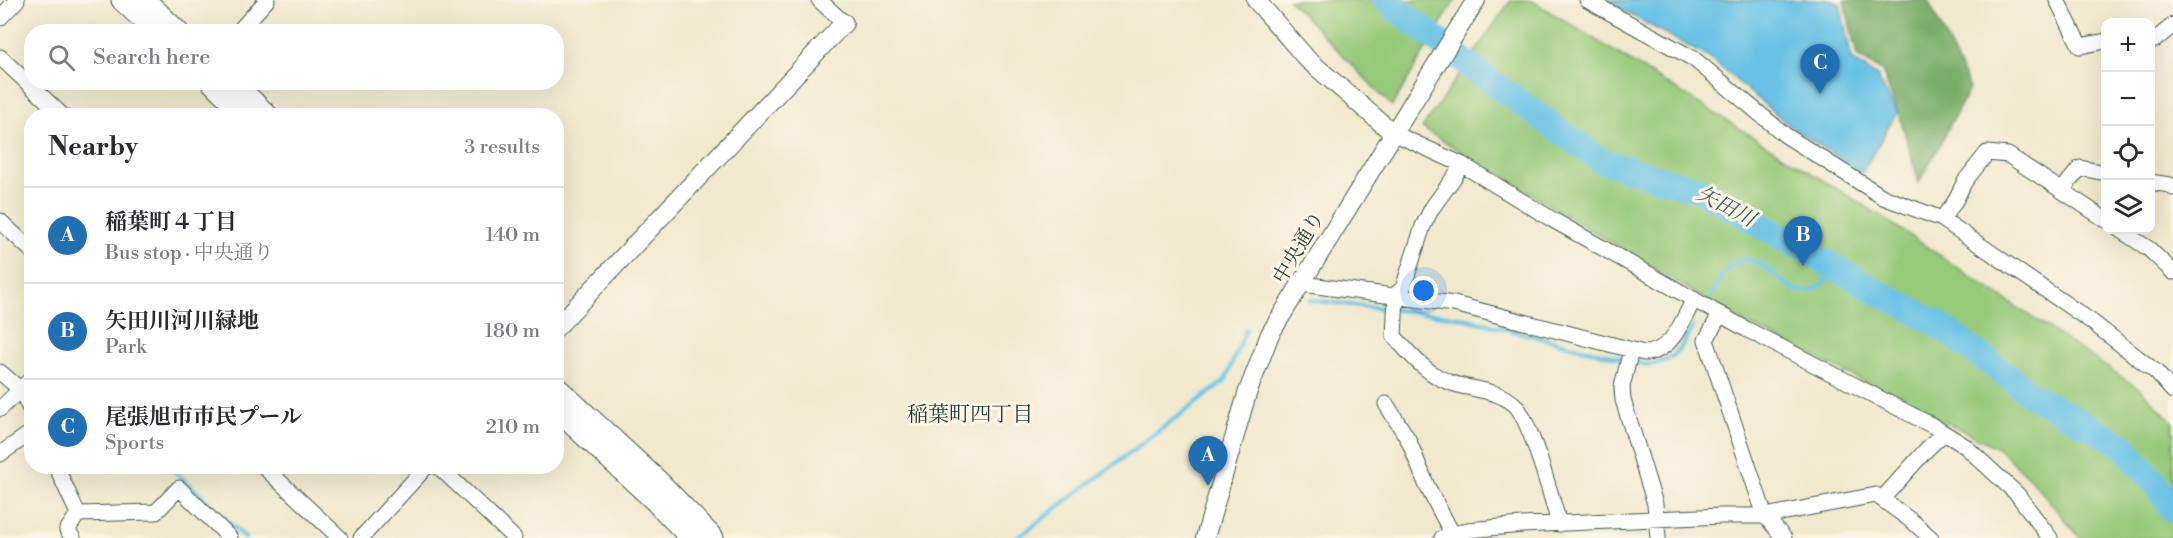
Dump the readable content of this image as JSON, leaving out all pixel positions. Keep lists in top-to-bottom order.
{
  "streets": {
    "street": ["中央通り"]
  },
  "districts": ["稲葉町四丁目"],
  "water": ["矢田川"],
  "page": {
    "map_buttons": ["+", "−"],
    "search": "Search here",
    "pins": ["C", "B", "A"],
    "heading": ["Nearby", "3 results"],
    "list": [
      {
        "mark": "A",
        "name": "稲葉町４丁目",
        "note": "Bus stop · 中央通り",
        "value": "140 m"
      },
      {
        "mark": "B",
        "name": "矢田川河川緑地",
        "note": "Park",
        "value": "180 m"
      },
      {
        "mark": "C",
        "name": "尾張旭市市民プール",
        "note": "Sports",
        "value": "210 m"
      }
    ]
  }
}
